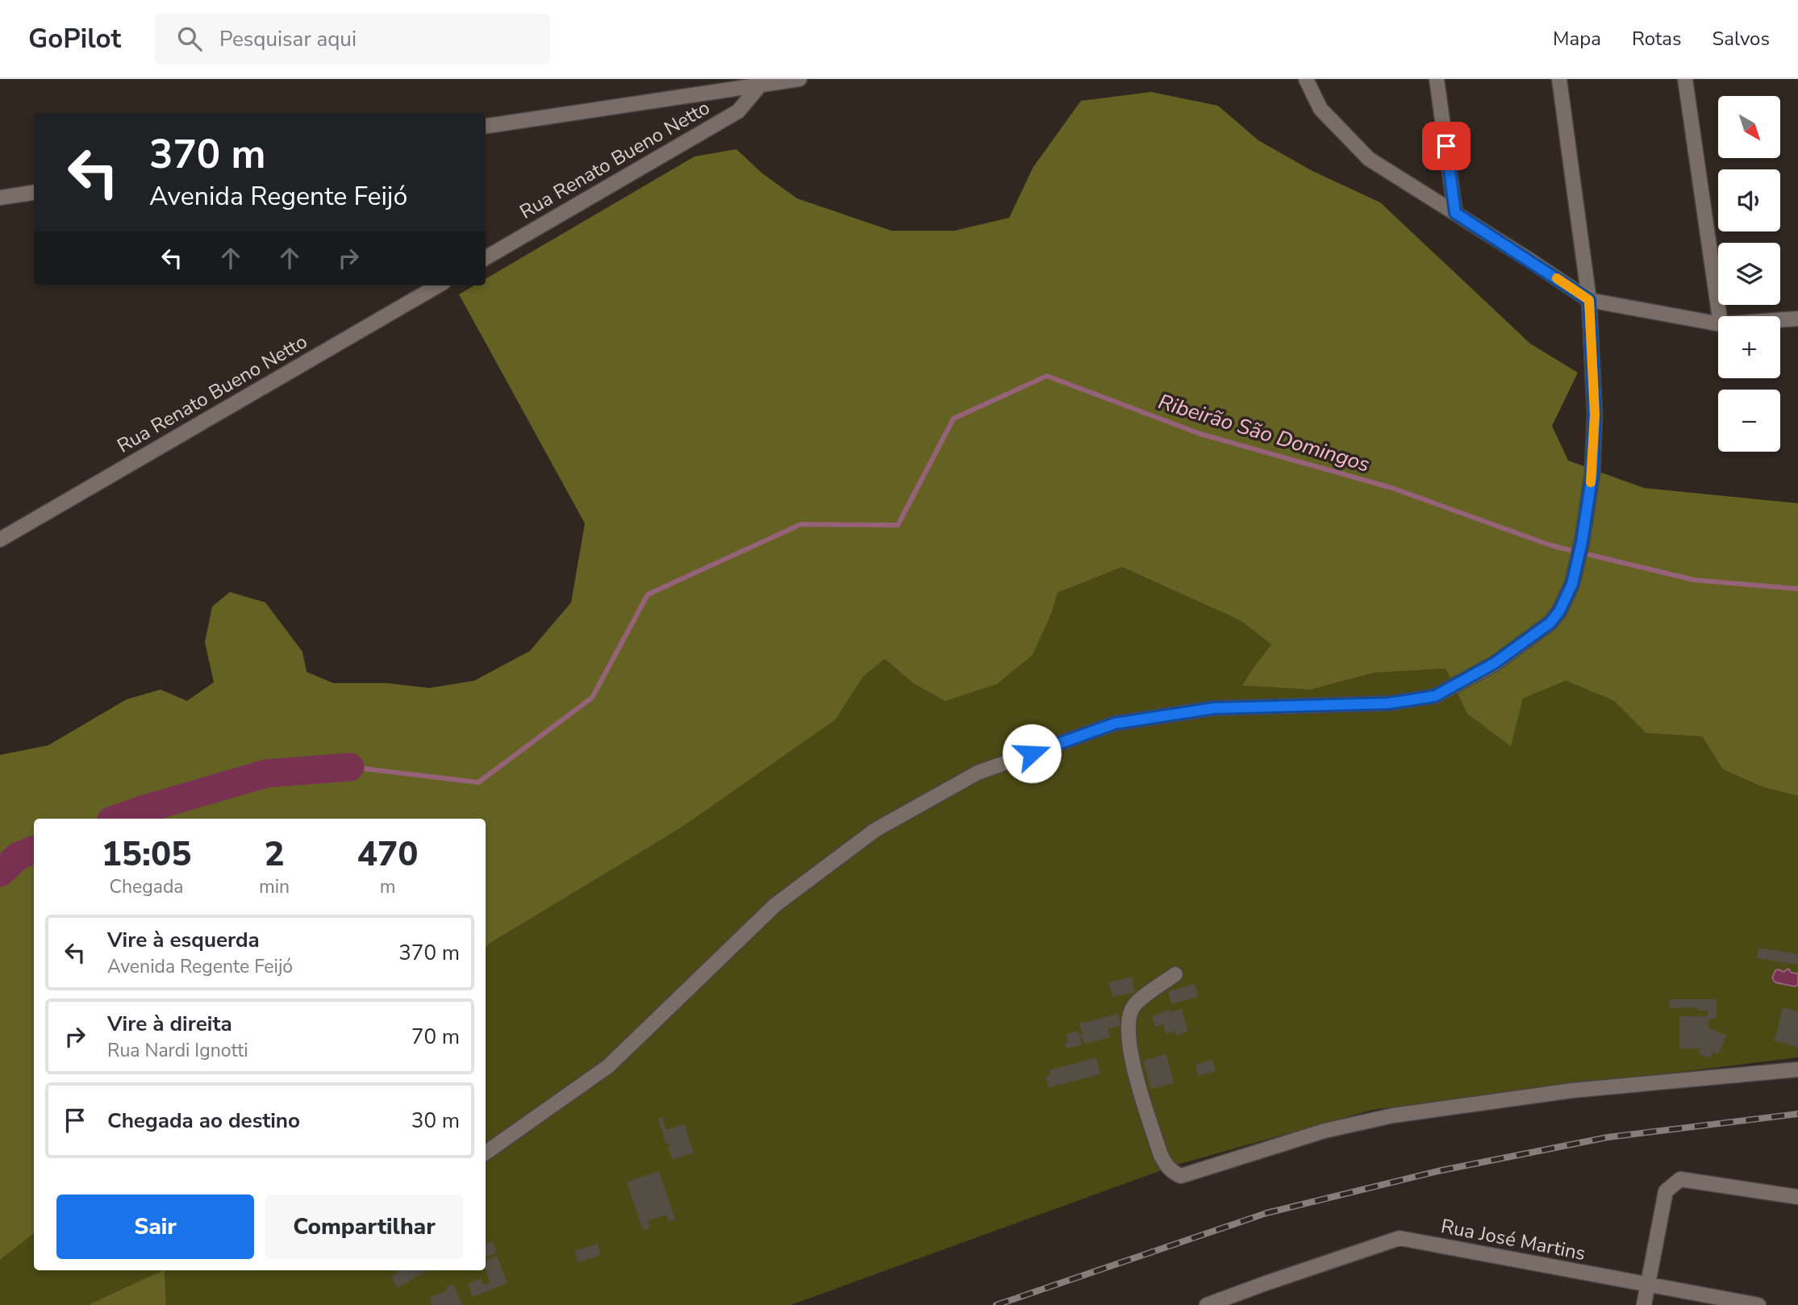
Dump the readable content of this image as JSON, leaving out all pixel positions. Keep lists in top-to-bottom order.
{
  "streets": {
    "street": ["Rua Renato Bueno Netto", "Rua José Martins"]
  },
  "water": ["Ribeirão São Domingos"],
  "north": "bottom right",
  "page": {
    "header": "GoPilot",
    "search": "Pesquisar aqui",
    "nav": ["Mapa", "Rotas", "Salvos"],
    "map_buttons": ["+", "−"],
    "turn": ["370 m", "Avenida Regente Feijó"],
    "eta": [
      "15:05",
      "Chegada",
      "2",
      "min",
      "470",
      "m"
    ],
    "list": [
      {
        "name": "Vire à esquerda",
        "note": "Avenida Regente Feijó",
        "value": "370 m"
      },
      {
        "name": "Vire à direita",
        "note": "Rua Nardi Ignotti",
        "value": "70 m"
      },
      {
        "name": "Chegada ao destino",
        "value": "30 m"
      }
    ],
    "buttons": ["Sair", "Compartilhar"]
  }
}
